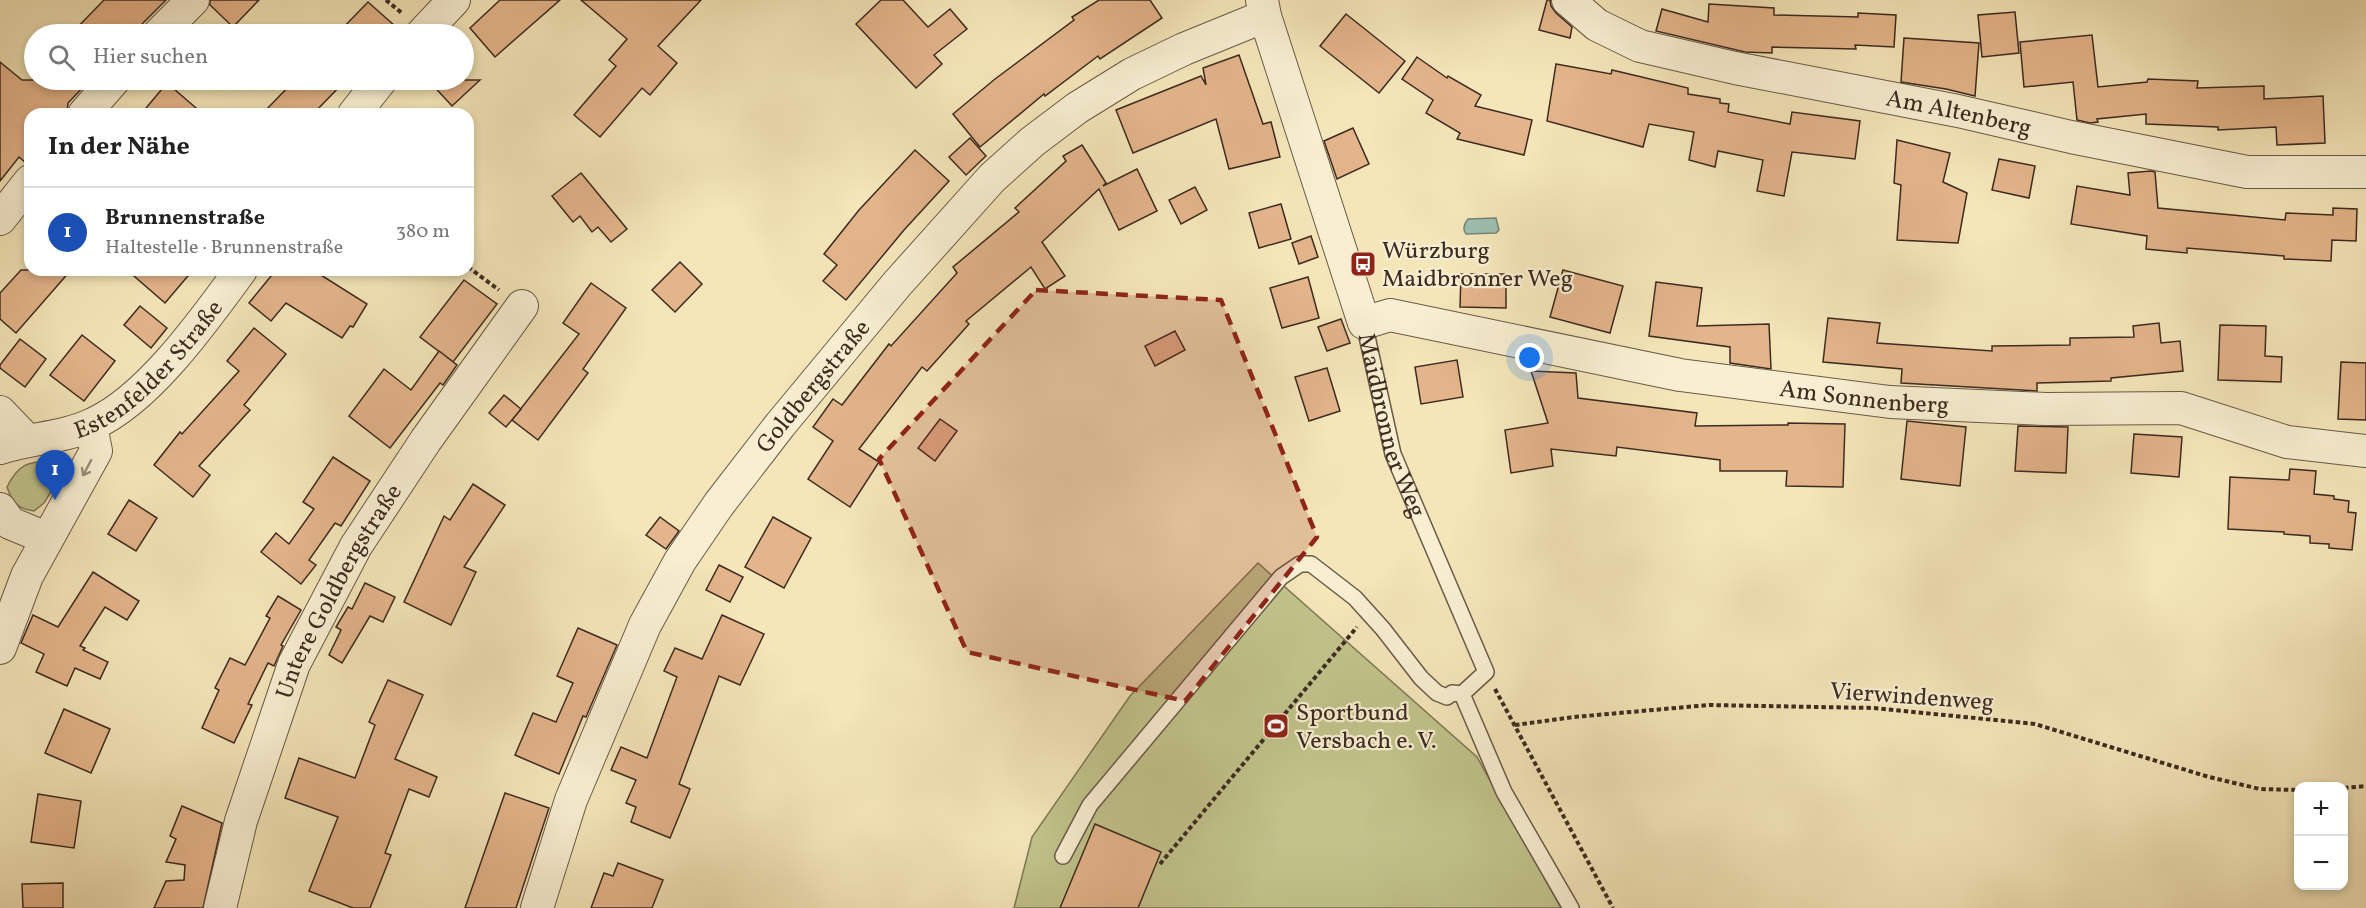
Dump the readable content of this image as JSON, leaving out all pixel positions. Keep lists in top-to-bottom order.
{
  "streets": {
    "street": [
      "Am Altenberg",
      "Estenfelder Straße",
      "Goldbergstraße",
      "Am Sonnenberg",
      "Maidbronner Weg",
      "Untere Goldbergstraße"
    ],
    "path": ["Vierwindenweg"]
  },
  "crossings": [
    ["Goldbergstraße", "Maidbronner Weg"],
    ["Am Sonnenberg", "Maidbronner Weg"]
  ],
  "places": {
    "bus stop": ["Würzburg Maidbronner Weg"],
    "sports": ["Sportbund Versbach e. V."]
  },
  "page": {
    "search": "Hier suchen",
    "heading": "In der Nähe",
    "list": [
      {
        "mark": "1",
        "name": "Brunnenstraße",
        "note": "Haltestelle · Brunnenstraße",
        "value": "380 m"
      }
    ],
    "pins": "1",
    "map_buttons": ["+", "−"]
  }
}
